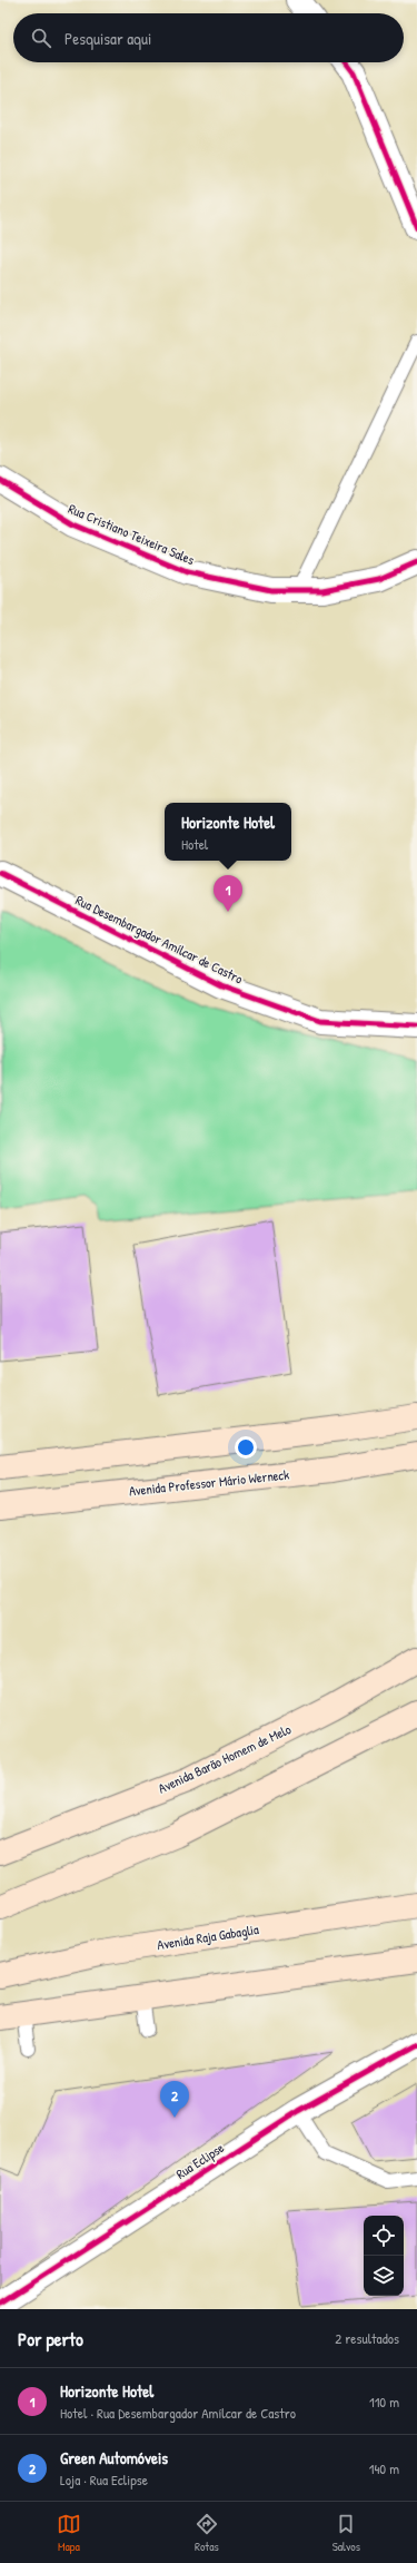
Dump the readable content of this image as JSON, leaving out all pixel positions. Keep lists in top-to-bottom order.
{
  "streets": {
    "main road": ["Avenida Professor Mário Werneck", "Avenida Barão Homem de Melo", "Avenida Raja Gabaglia"],
    "street": ["Rua Cristiano Teixeira Sales", "Rua Desembargador Amílcar de Castro", "Rua Eclipse"]
  },
  "page": {
    "search": "Pesquisar aqui",
    "popup": ["Horizonte Hotel", "Hotel"],
    "pins": ["1", "2"],
    "heading": ["Por perto", "2 resultados"],
    "list": [
      {
        "mark": "1",
        "name": "Horizonte Hotel",
        "note": "Hotel · Rua Desembargador Amílcar de Castro",
        "value": "110 m"
      },
      {
        "mark": "2",
        "name": "Green Automóveis",
        "note": "Loja · Rua Eclipse",
        "value": "140 m"
      }
    ],
    "nav": ["Mapa", "Rotas", "Salvos"]
  }
}
